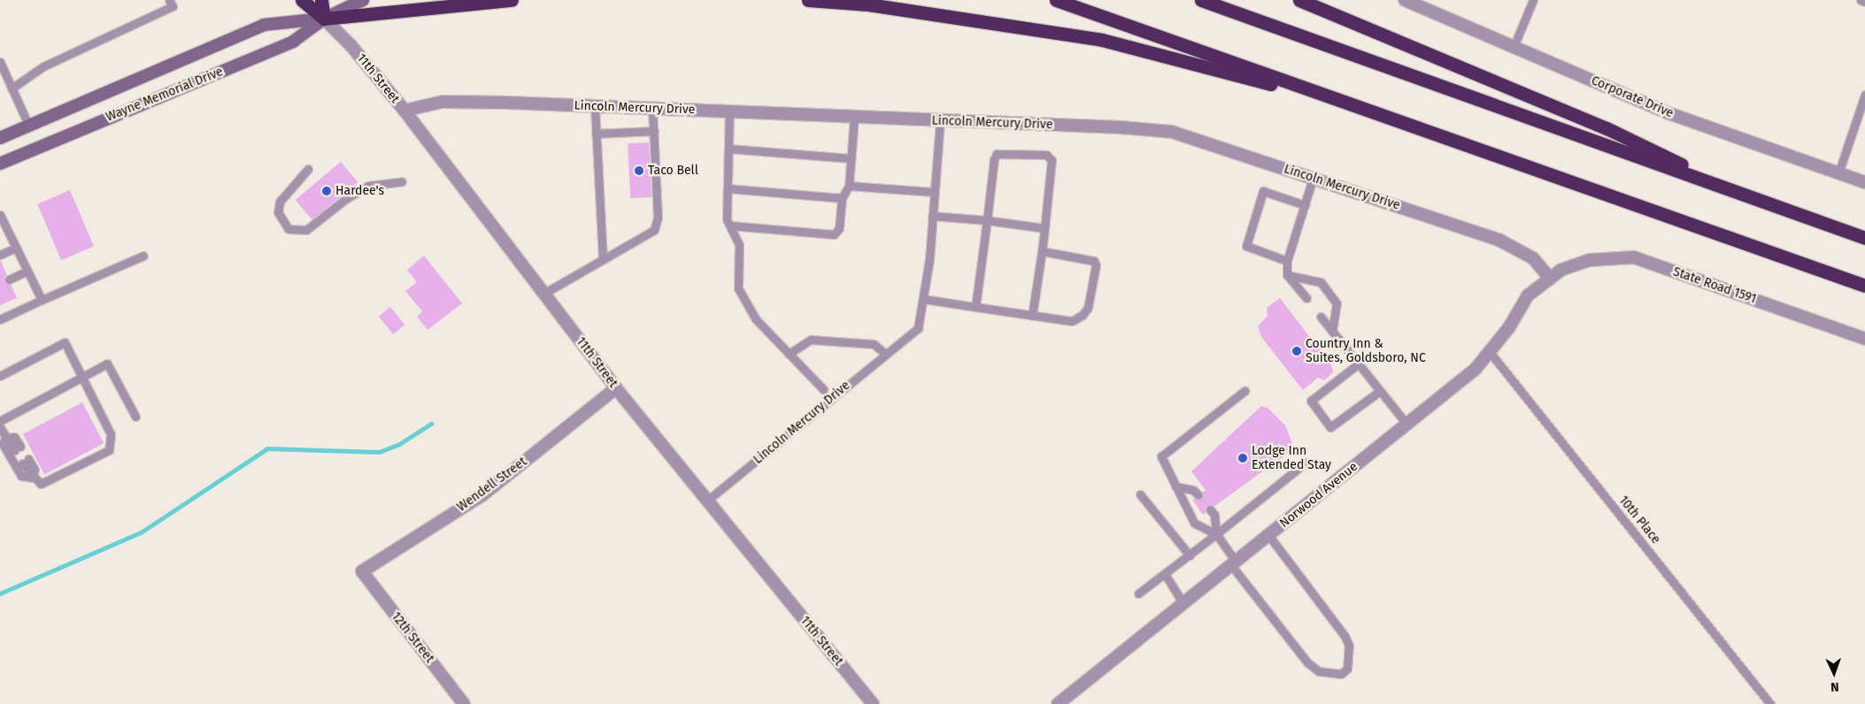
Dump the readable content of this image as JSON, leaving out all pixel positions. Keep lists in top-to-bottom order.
{
  "streets": {
    "main road": ["Wayne Memorial Drive"],
    "street": [
      "11th Street",
      "Corporate Drive",
      "Lincoln Mercury Drive",
      "State Road 1591",
      "Wendell Street",
      "Norwood Avenue",
      "12th Street"
    ],
    "lane": ["10th Place"]
  },
  "crossings": [
    ["11th Street", "Wayne Memorial Drive"],
    ["11th Street", "Lincoln Mercury Drive"],
    ["11th Street", "Wendell Street"],
    ["Lincoln Mercury Drive", "Norwood Avenue"],
    ["State Road 1591", "Norwood Avenue"],
    ["Wendell Street", "12th Street"],
    ["Norwood Avenue", "10th Place"]
  ],
  "places": [
    "Taco Bell",
    "Hardee's",
    "Country Inn & Suites, Goldsboro, NC",
    "Lodge Inn Extended Stay"
  ],
  "north": "bottom"
}
